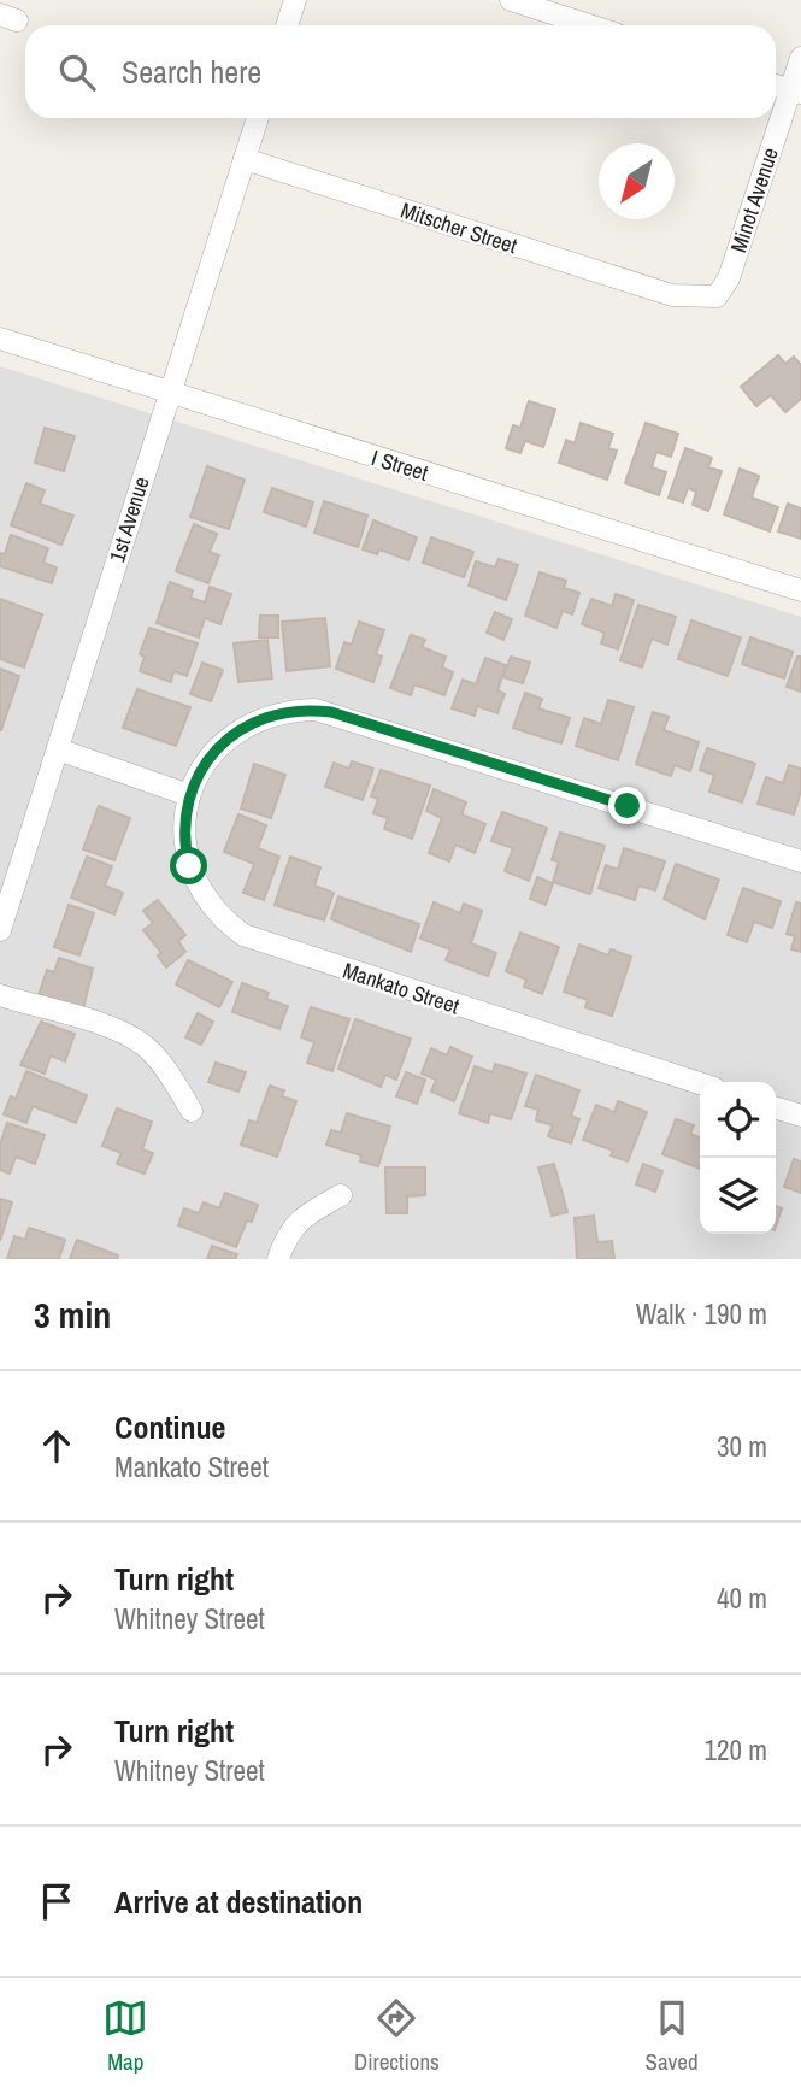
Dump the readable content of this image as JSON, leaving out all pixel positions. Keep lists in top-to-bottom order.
{
  "streets": {
    "street": [
      "Minot Avenue",
      "Mitscher Street",
      "I Street",
      "1st Avenue",
      "Mankato Street"
    ]
  },
  "crossings": [
    ["Minot Avenue", "Mitscher Street"],
    ["Mitscher Street", "1st Avenue"],
    ["I Street", "1st Avenue"]
  ],
  "north": "bottom left",
  "page": {
    "search": "Search here",
    "heading": ["3 min", "Walk · 190 m"],
    "list": [
      ["Continue", "Mankato Street", "30 m"],
      ["Turn right", "Whitney Street", "40 m"],
      ["Turn right", "Whitney Street", "120 m"],
      "Arrive at destination"
    ],
    "nav": ["Map", "Directions", "Saved"]
  }
}
